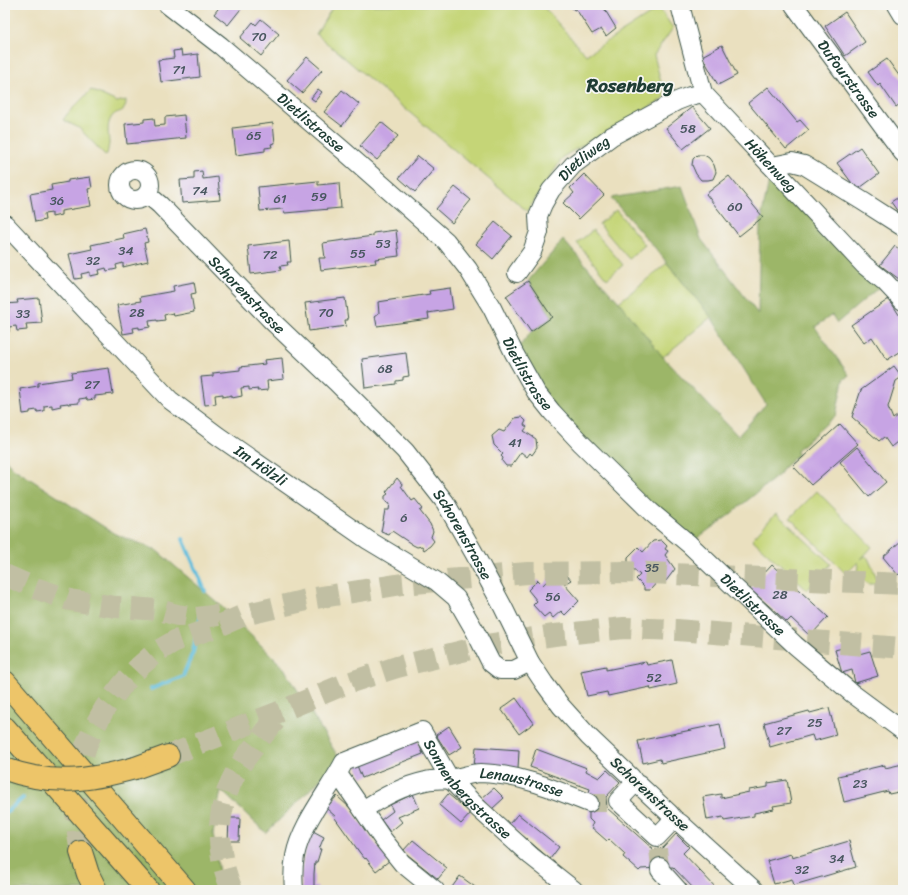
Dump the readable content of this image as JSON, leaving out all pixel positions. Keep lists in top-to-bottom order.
{
  "streets": {
    "street": [
      "Dufourstrasse",
      "Dietlistrasse",
      "Dietliweg",
      "Höhenweg",
      "Schorenstrasse",
      "Im Hölzli",
      "Lenaustrasse",
      "Sonnenbergstrasse"
    ]
  },
  "crossings": [
    ["Dietliweg", "Höhenweg"],
    ["Schorenstrasse", "Im Hölzli"],
    ["Lenaustrasse", "Sonnenbergstrasse"]
  ],
  "districts": ["Rosenberg"],
  "house_numbers": [
    "70",
    "71",
    "58",
    "65",
    "74",
    "59",
    "61",
    "36",
    "60",
    "53",
    "34",
    "55",
    "72",
    "32",
    "28",
    "70",
    "33",
    "68",
    "27",
    "41",
    "6",
    "35",
    "28",
    "56",
    "52",
    "25",
    "27",
    "23",
    "34",
    "32"
  ]
}
